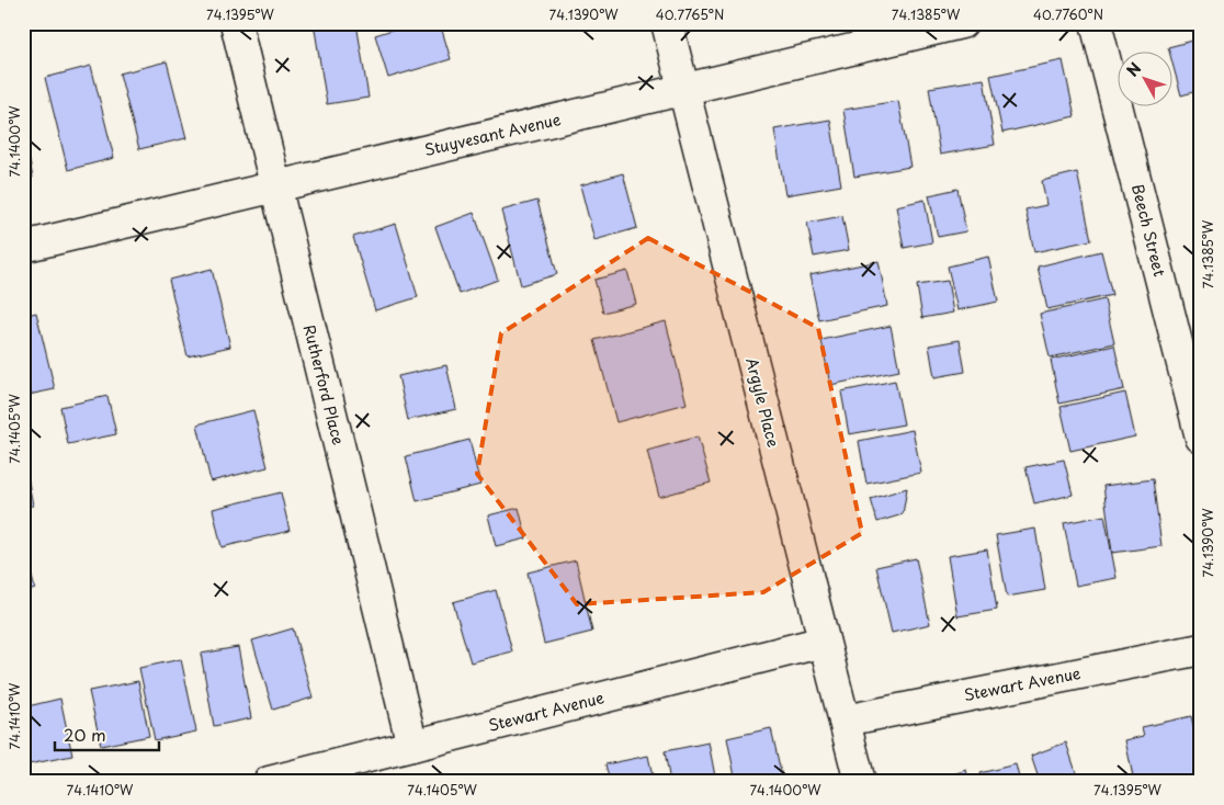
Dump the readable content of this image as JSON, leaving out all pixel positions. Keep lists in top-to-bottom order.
{
  "streets": {
    "street": [
      "Stuyvesant Avenue",
      "Beech Street",
      "Rutherford Place",
      "Argyle Place",
      "Stewart Avenue"
    ]
  },
  "crossings": [
    ["Stuyvesant Avenue", "Rutherford Place"],
    ["Stuyvesant Avenue", "Argyle Place"],
    ["Rutherford Place", "Stewart Avenue"],
    ["Argyle Place", "Stewart Avenue"]
  ],
  "scale_bar": "20 m",
  "north": "top left",
  "coordinates": [
    "74.1395°W",
    "74.1390°W",
    "40.7765°N",
    "74.1385°W",
    "40.7760°N",
    "74.1400°W",
    "74.1405°W",
    "74.1410°W"
  ]
}
